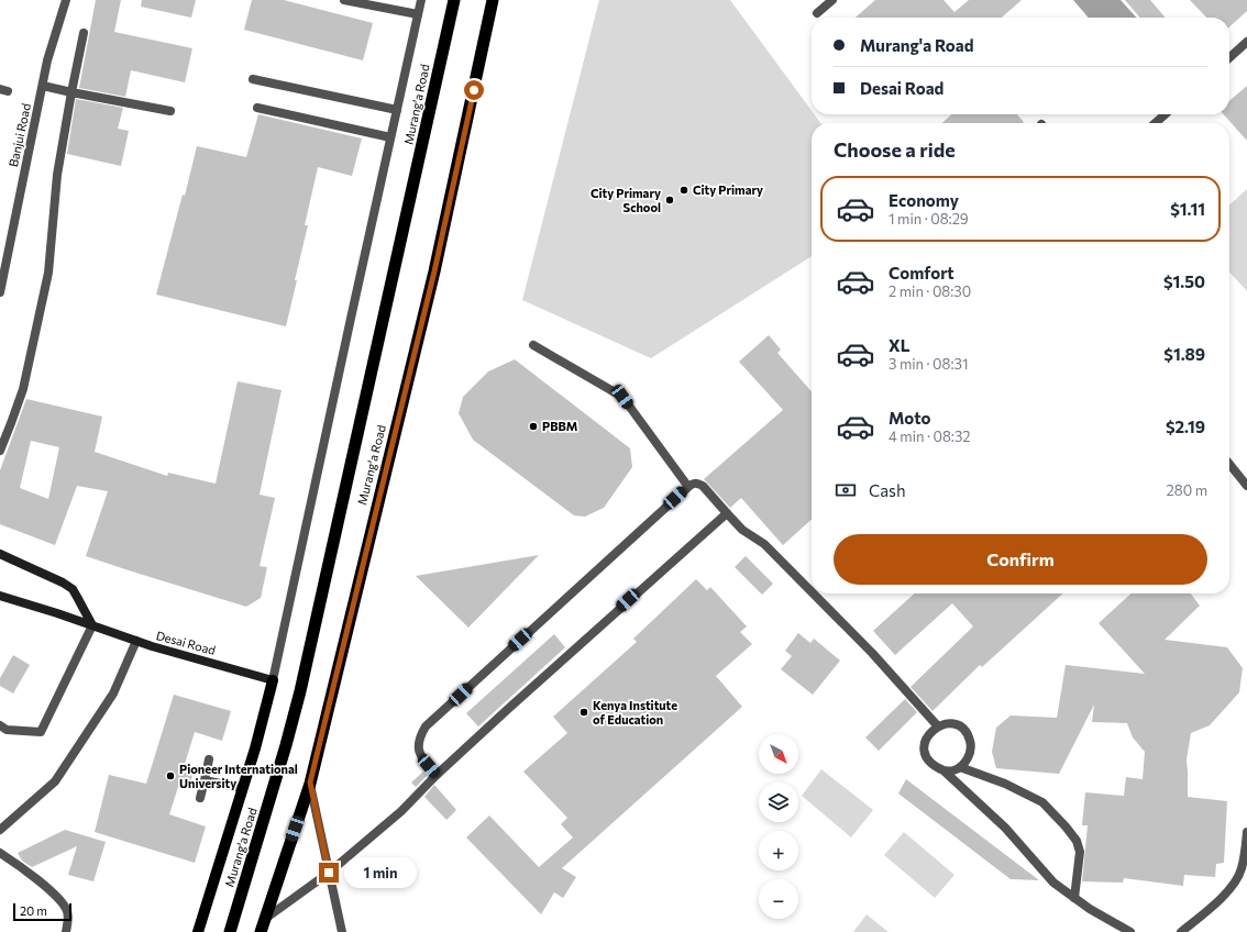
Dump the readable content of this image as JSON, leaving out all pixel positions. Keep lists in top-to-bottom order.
{
  "streets": {
    "highway": ["Murang'a Road"],
    "main road": ["Desai Road"],
    "street": ["Banjui Road"]
  },
  "crossings": [
    ["Murang'a Road", "Desai Road"]
  ],
  "places": [
    "City Primary",
    "City Primary School",
    "PBBM",
    "Kenya Institute of Education",
    "Pioneer International University"
  ],
  "scale_bar": "20 m",
  "north": "bottom right",
  "page": {
    "banner": ["Murang'a Road", "Desai Road"],
    "heading": "Choose a ride",
    "list": [
      {
        "name": "Economy",
        "note": "1 min · 08:29",
        "value": "$1.11"
      },
      {
        "name": "Comfort",
        "note": "2 min · 08:30",
        "value": "$1.50"
      },
      {
        "name": "XL",
        "note": "3 min · 08:31",
        "value": "$1.89"
      },
      {
        "name": "Moto",
        "note": "4 min · 08:32",
        "value": "$2.19"
      }
    ],
    "pay": ["Cash", "280 m"],
    "buttons": "Confirm",
    "map_buttons": ["+", "−"],
    "bubble": "1 min",
    "scale": "20 m"
  }
}
